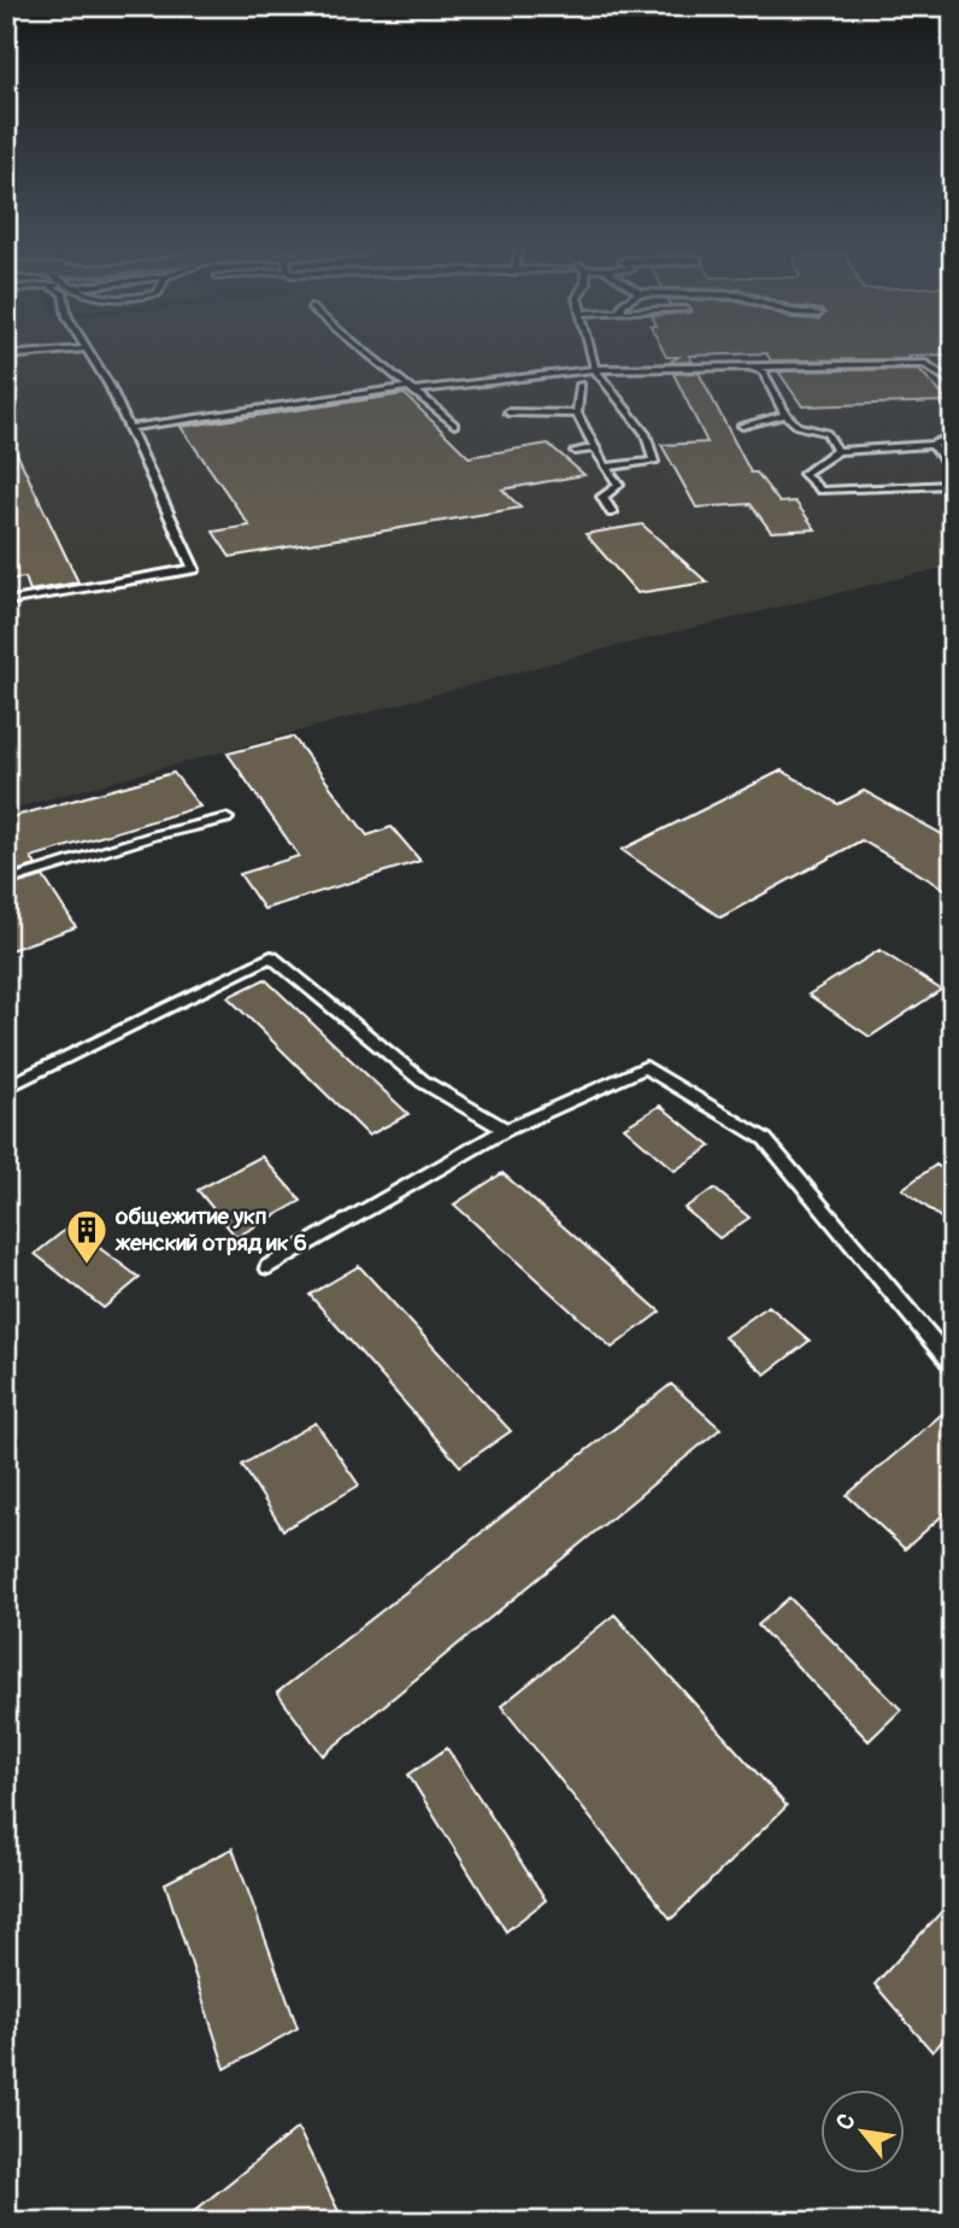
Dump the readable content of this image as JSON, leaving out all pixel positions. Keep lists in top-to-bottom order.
{
  "places": {
    "building": ["общежитие укп женский отряд ик 6"]
  },
  "north": "top left"
}
